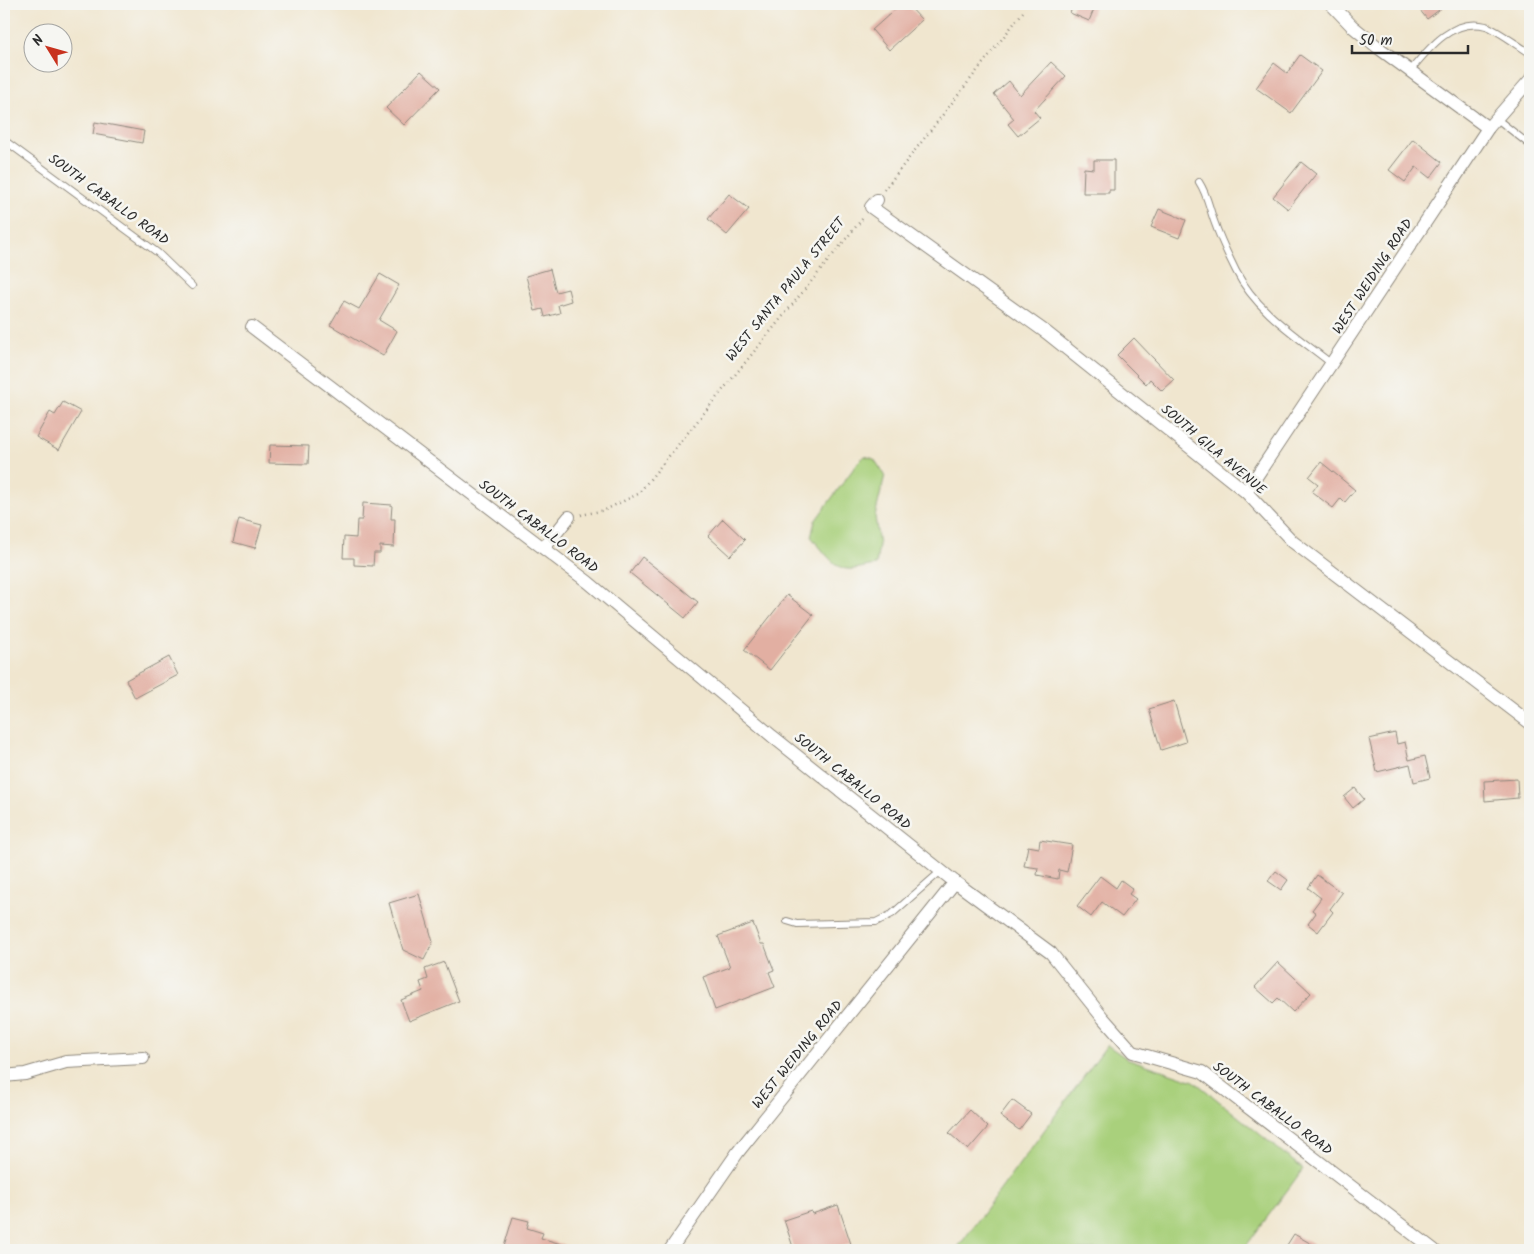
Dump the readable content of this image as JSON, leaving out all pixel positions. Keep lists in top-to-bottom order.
{
  "streets": {
    "street": ["SOUTH CABALLO ROAD", "WEST WEIDING ROAD", "SOUTH GILA AVENUE"],
    "path": ["WEST SANTA PAULA STREET"]
  },
  "crossings": [
    ["SOUTH CABALLO ROAD", "WEST WEIDING ROAD"],
    ["WEST WEIDING ROAD", "SOUTH GILA AVENUE"],
    ["WEST SANTA PAULA STREET", "SOUTH GILA AVENUE"]
  ],
  "scale_bar": "50 m",
  "north": "top left"
}
